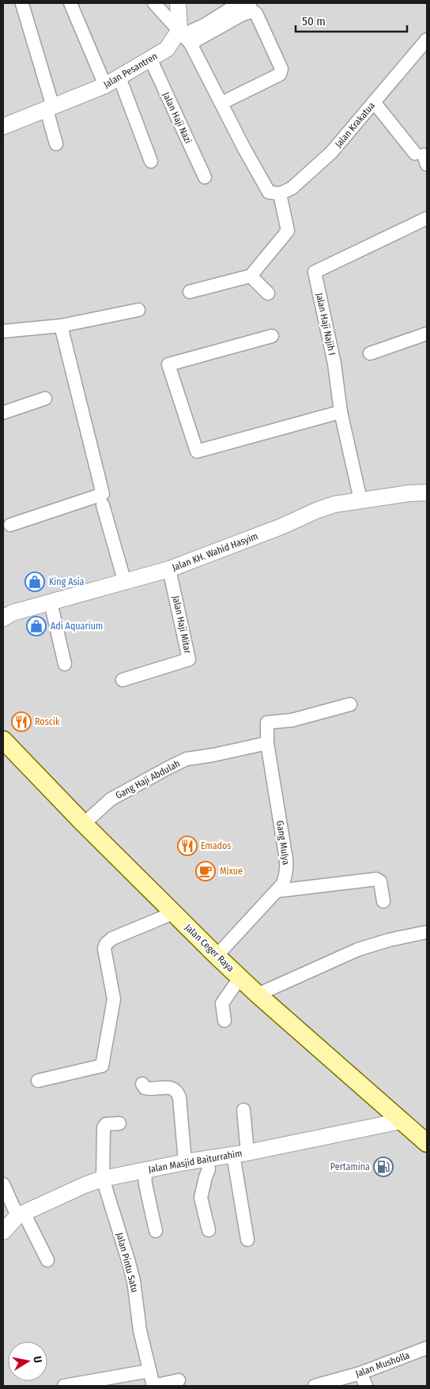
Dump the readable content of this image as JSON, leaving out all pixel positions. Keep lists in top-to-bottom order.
{
  "streets": {
    "main road": ["Jalan Ceger Raya"],
    "street": [
      "Jalan Pesantren",
      "Jalan Haji Nazi",
      "Jalan Krakatua",
      "Jalan Haji Najih I",
      "Jalan KH. Wahid Hasyim",
      "Jalan Haji Mitar",
      "Gang Haji Abdulah",
      "Gang Mulya",
      "Jalan Masjid Baiturrahim",
      "Jalan Pintu Satu",
      "Jalan Musholla"
    ]
  },
  "crossings": [
    ["Jalan Pesantren", "Jalan Haji Nazi"],
    ["Jalan Haji Najih I", "Jalan KH. Wahid Hasyim"],
    ["Jalan KH. Wahid Hasyim", "Jalan Haji Mitar"],
    ["Gang Haji Abdulah", "Gang Mulya"],
    ["Gang Haji Abdulah", "Jalan Ceger Raya"],
    ["Gang Mulya", "Jalan Ceger Raya"],
    ["Jalan Ceger Raya", "Jalan Masjid Baiturrahim"],
    ["Jalan Masjid Baiturrahim", "Jalan Pintu Satu"]
  ],
  "places": {
    "shop": ["King Asia", "Adi Aquarium"],
    "restaurant": ["Roscik", "Emados"],
    "cafe": ["Mixue"],
    "fuel station": ["Pertamina"]
  },
  "scale_bar": "50 m",
  "north": "right"
}
